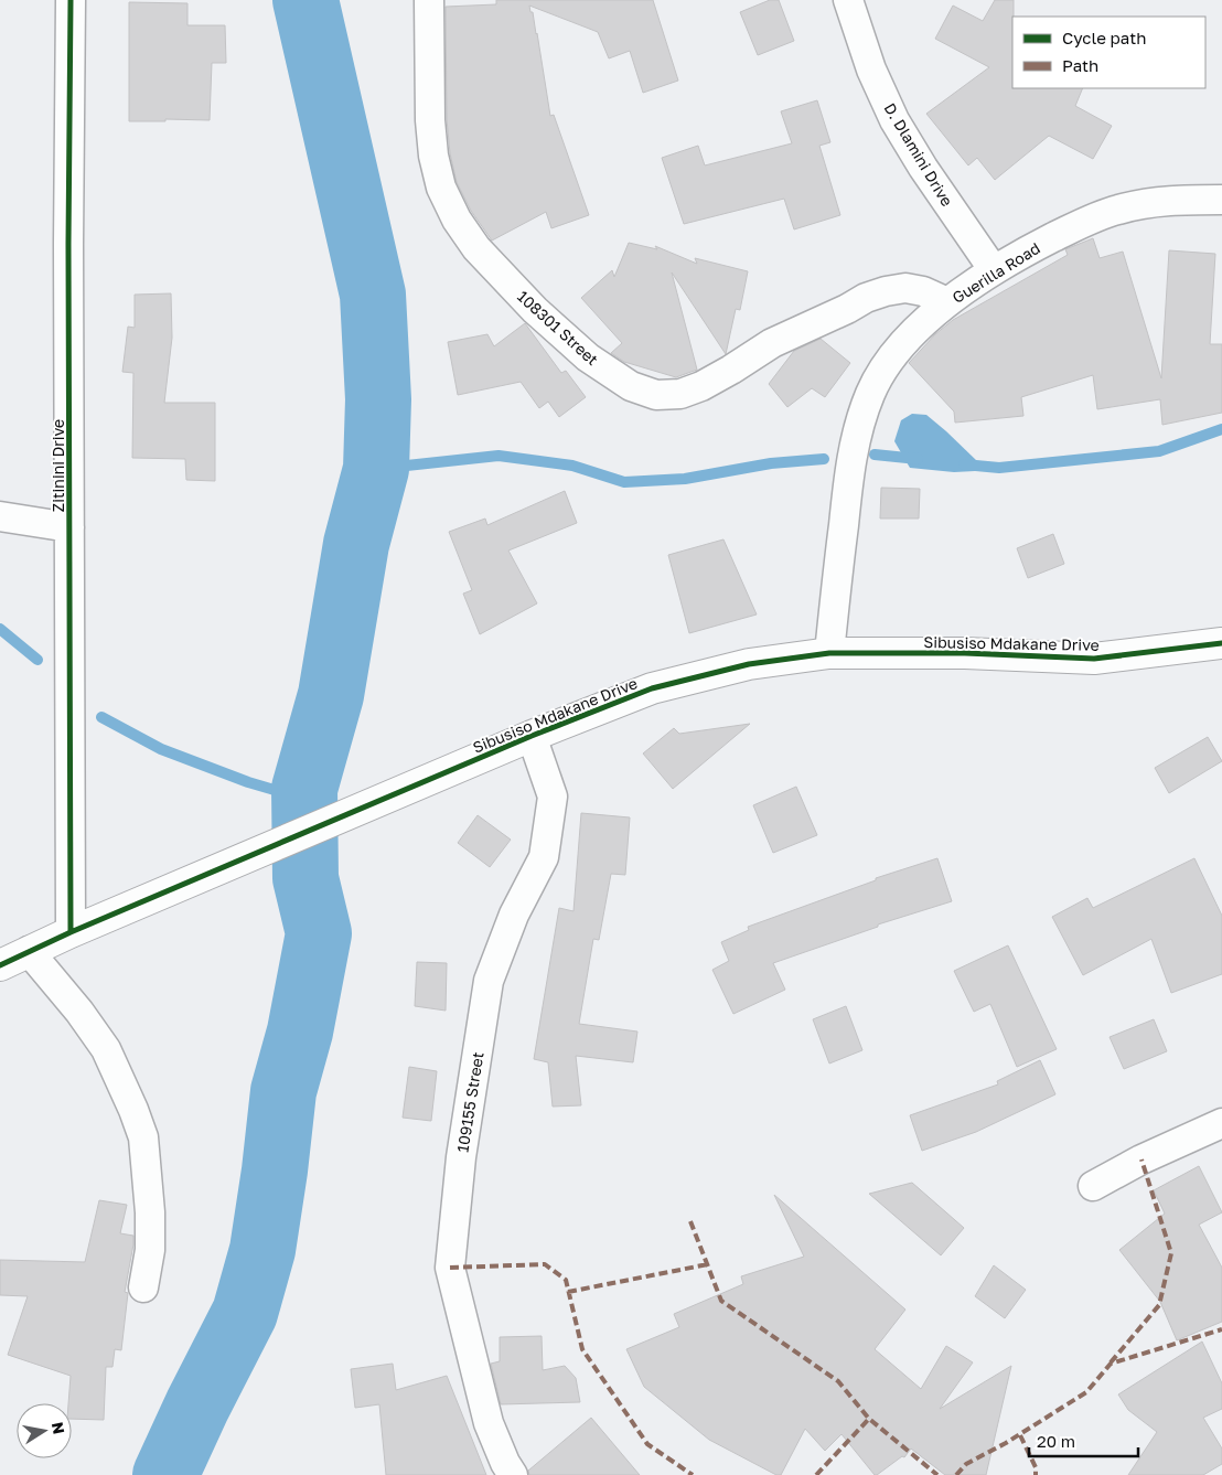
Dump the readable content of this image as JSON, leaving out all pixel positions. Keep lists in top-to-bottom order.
{
  "streets": {
    "street": [
      "D. Dlamini Drive",
      "Guerilla Road",
      "108301 Street",
      "Zitinini Drive",
      "Sibusiso Mdakane Drive",
      "109155 Street"
    ]
  },
  "crossings": [
    ["D. Dlamini Drive", "Guerilla Road"],
    ["Guerilla Road", "108301 Street"],
    ["Guerilla Road", "Sibusiso Mdakane Drive"],
    ["Zitinini Drive", "Sibusiso Mdakane Drive"],
    ["Sibusiso Mdakane Drive", "109155 Street"]
  ],
  "legend": ["Cycle path", "Path"],
  "scale_bar": "20 m",
  "north": "right"
}
